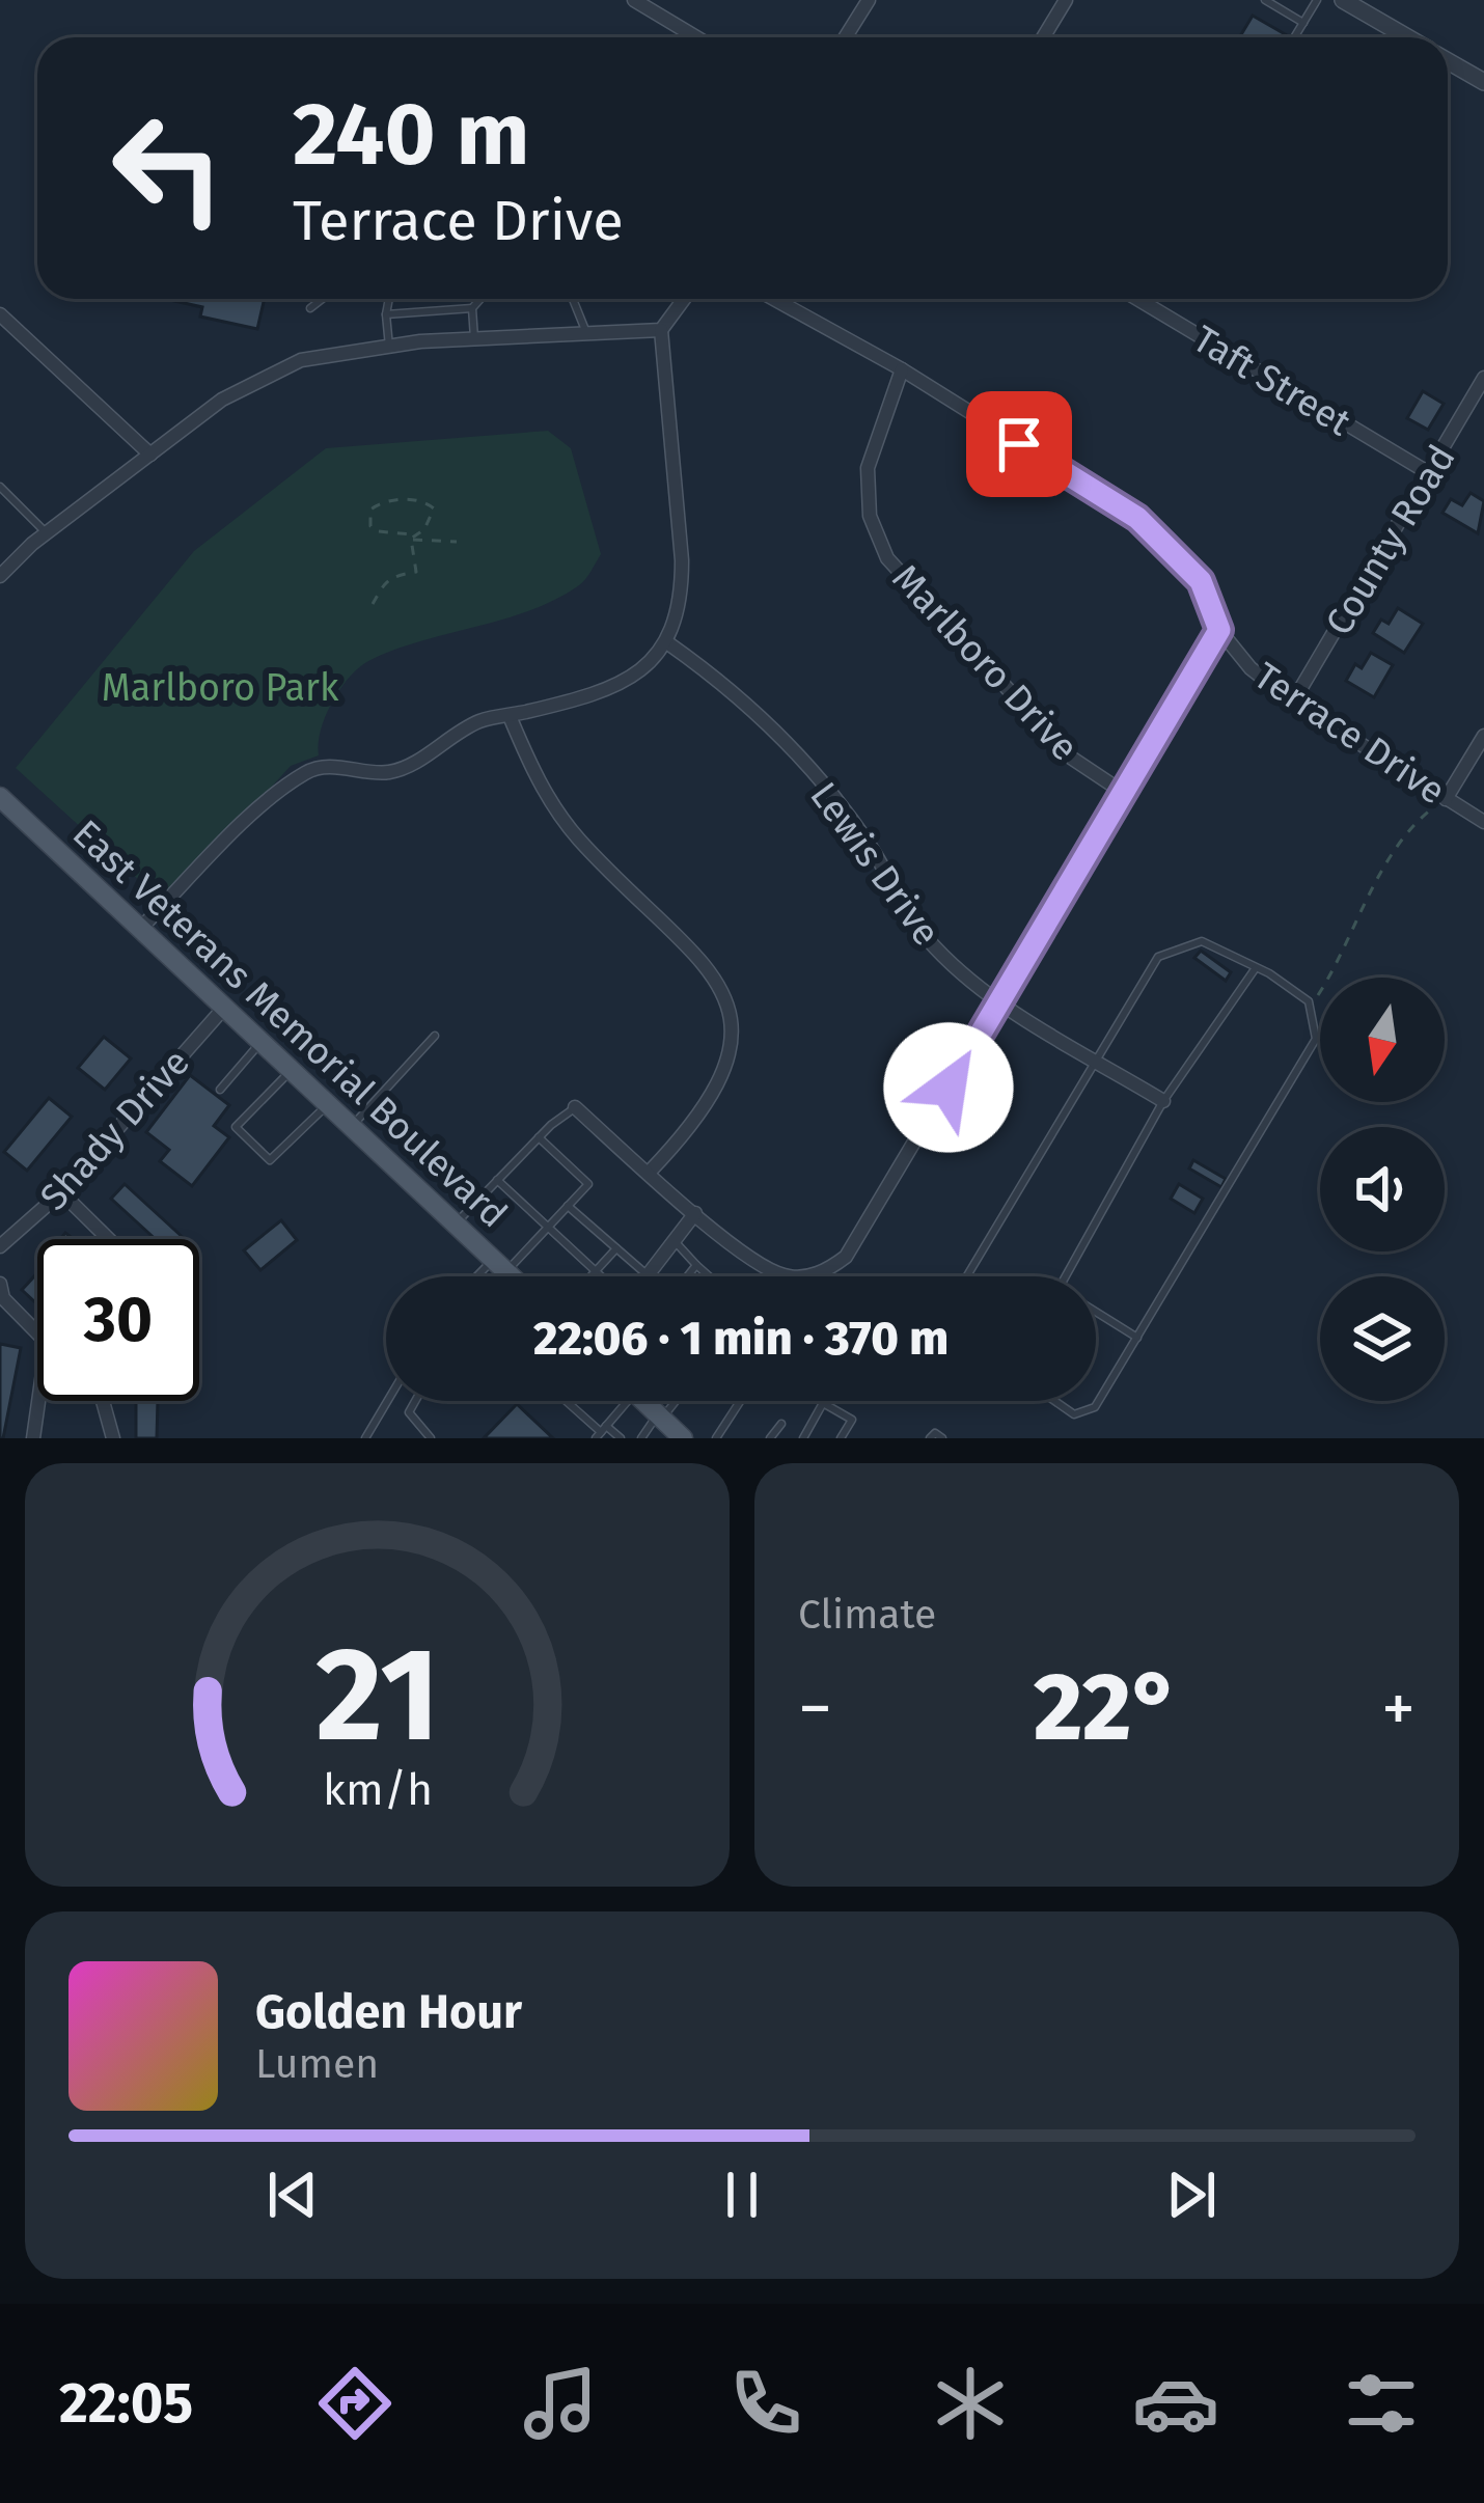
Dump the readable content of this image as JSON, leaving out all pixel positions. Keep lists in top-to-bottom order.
{
  "streets": {
    "main road": ["East Veterans Memorial Boulevard"],
    "street": [
      "Taft Street",
      "County Road",
      "Marlboro Drive",
      "Terrace Drive",
      "Lewis Drive",
      "Shady Drive"
    ]
  },
  "crossings": [
    ["Taft Street", "County Road"],
    ["County Road", "Terrace Drive"],
    ["Marlboro Drive", "Terrace Drive"],
    ["East Veterans Memorial Boulevard", "Shady Drive"]
  ],
  "parks": ["Marlboro Park"],
  "north": "bottom",
  "page": {
    "turn": ["240 m", "Terrace Drive"],
    "limit": "30",
    "trip": "22:06 · 1 min · 370 m",
    "tile": "Climate",
    "heat": ["−", "22°", "+"],
    "song": ["Golden Hour", "Lumen"],
    "tabs": "22:05",
    "gauge": ["21", "km/h"]
  }
}
